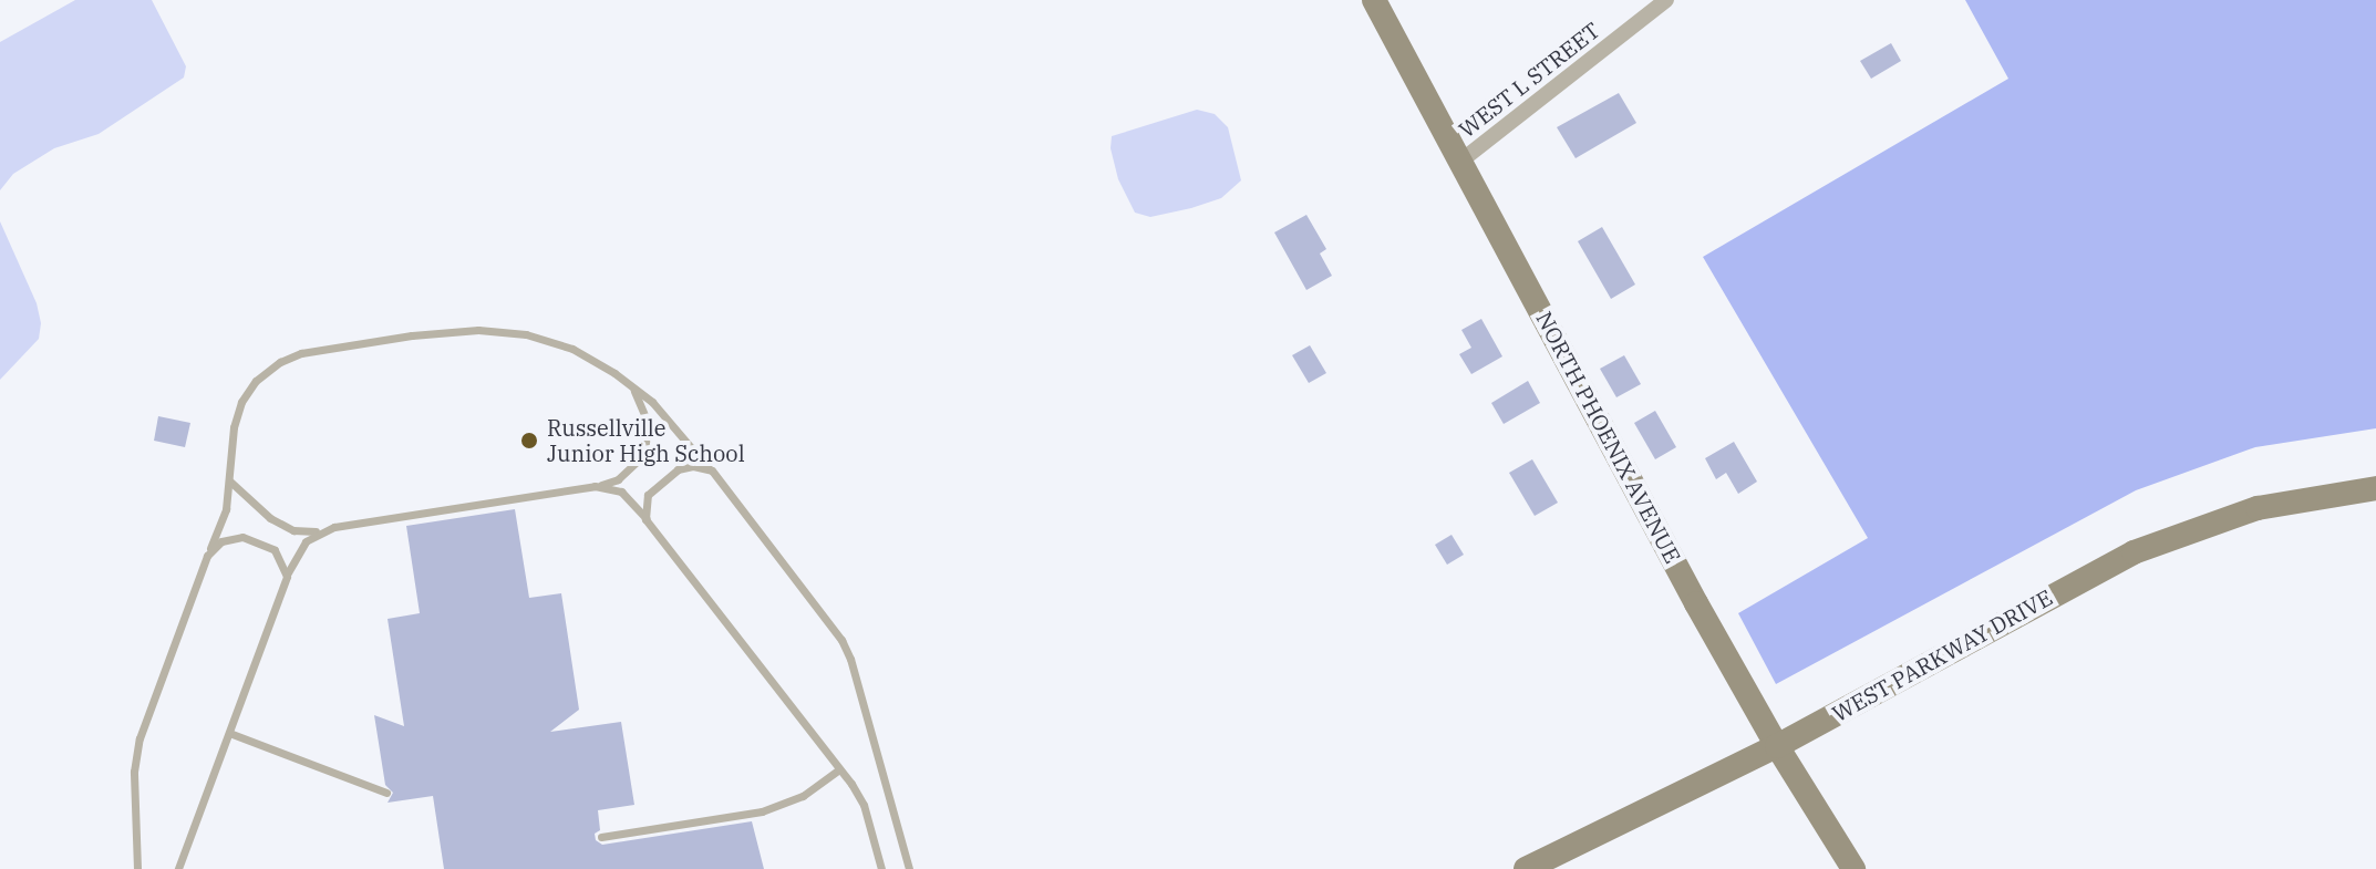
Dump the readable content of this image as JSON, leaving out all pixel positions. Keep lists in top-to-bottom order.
{
  "streets": {
    "street": ["WEST L STREET", "NORTH PHOENIX AVENUE", "WEST PARKWAY DRIVE"]
  },
  "crossings": [
    ["WEST L STREET", "NORTH PHOENIX AVENUE"],
    ["NORTH PHOENIX AVENUE", "WEST PARKWAY DRIVE"]
  ],
  "places": ["Russellville Junior High School"]
}
